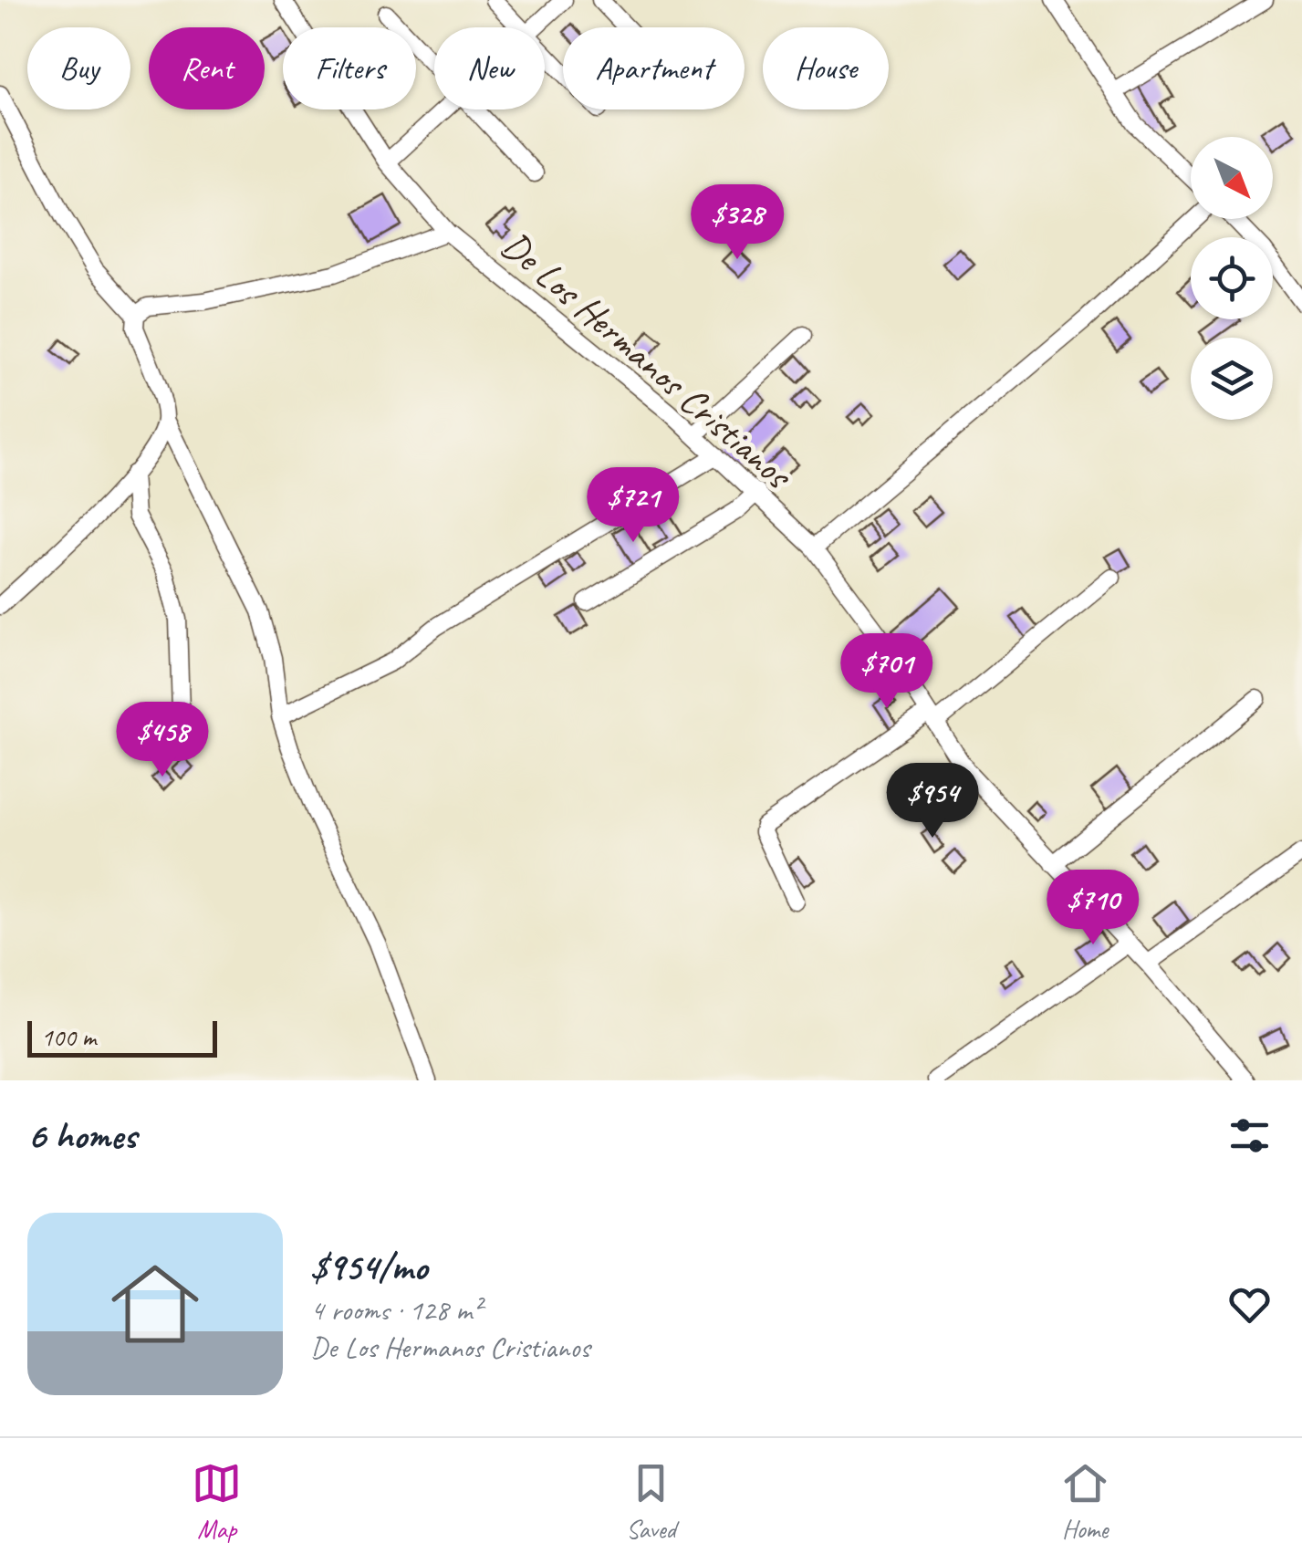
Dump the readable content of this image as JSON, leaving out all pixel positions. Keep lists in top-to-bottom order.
{
  "streets": {
    "street": ["De Los Hermanos Cristianos"]
  },
  "scale_bar": "100 m",
  "north": "bottom right",
  "page": {
    "chip": [
      "Buy",
      "Rent",
      "Filters",
      "New",
      "Apartment",
      "House"
    ],
    "price": [
      "$328",
      "$721",
      "$701",
      "$458",
      "$954",
      "$710"
    ],
    "scale": "100 m",
    "heading": "6 homes",
    "list": [
      {
        "name": "$954/mo",
        "note": "4 rooms · 128 m² · De Los Hermanos Cristianos"
      }
    ],
    "tabs": ["Map", "Saved", "Home"]
  }
}
